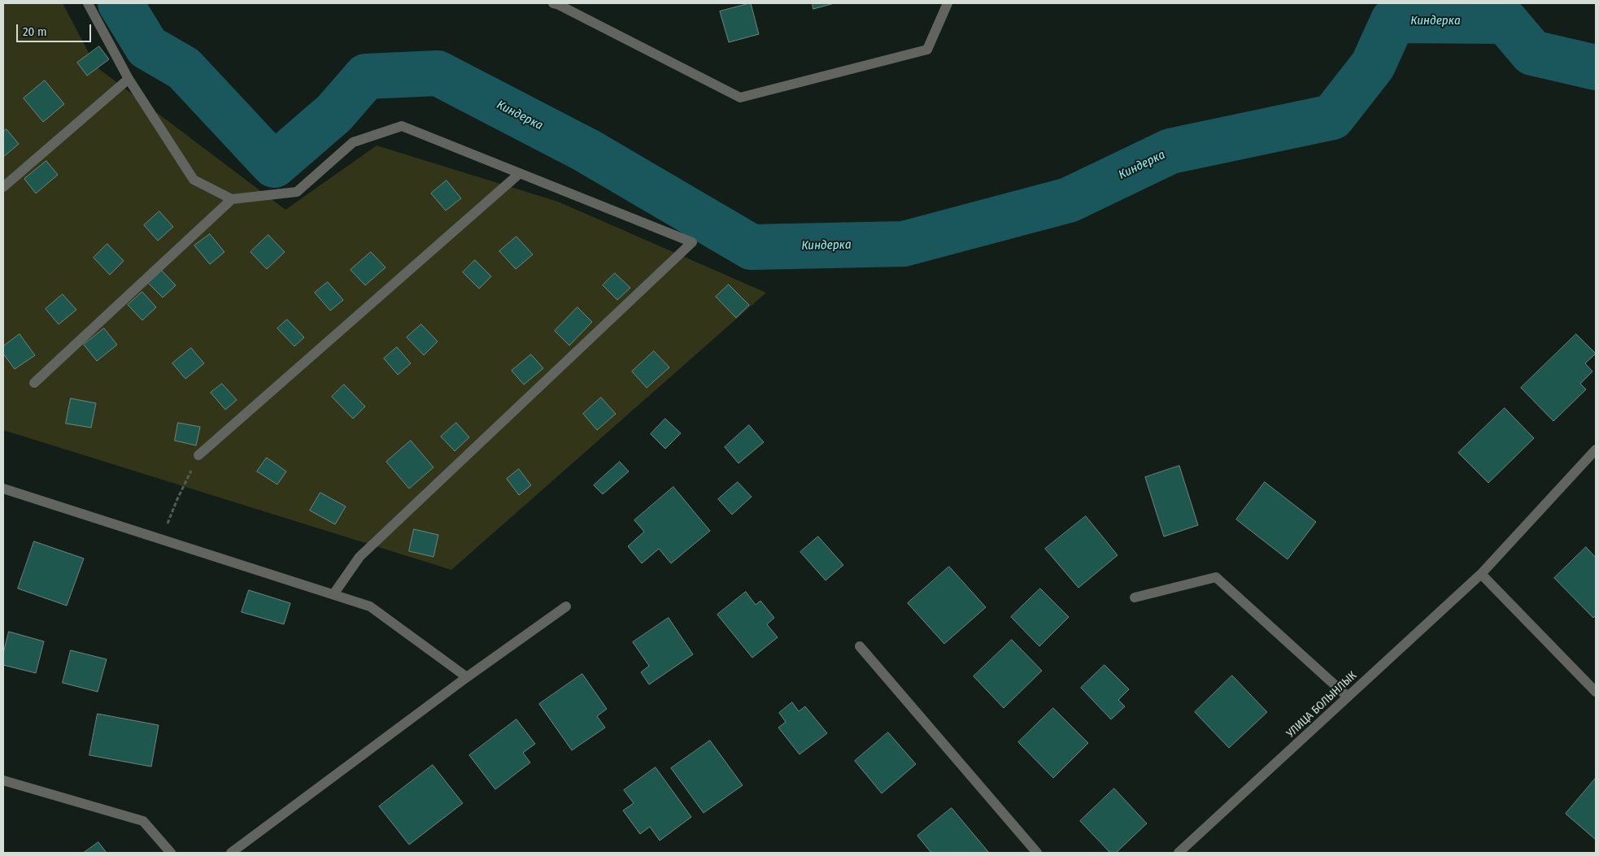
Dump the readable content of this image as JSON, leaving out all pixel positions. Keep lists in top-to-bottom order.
{
  "streets": {
    "street": ["УЛИЦА БОЛЫНЛЫК"]
  },
  "water": ["Киндерка"],
  "scale_bar": "20 m"
}
